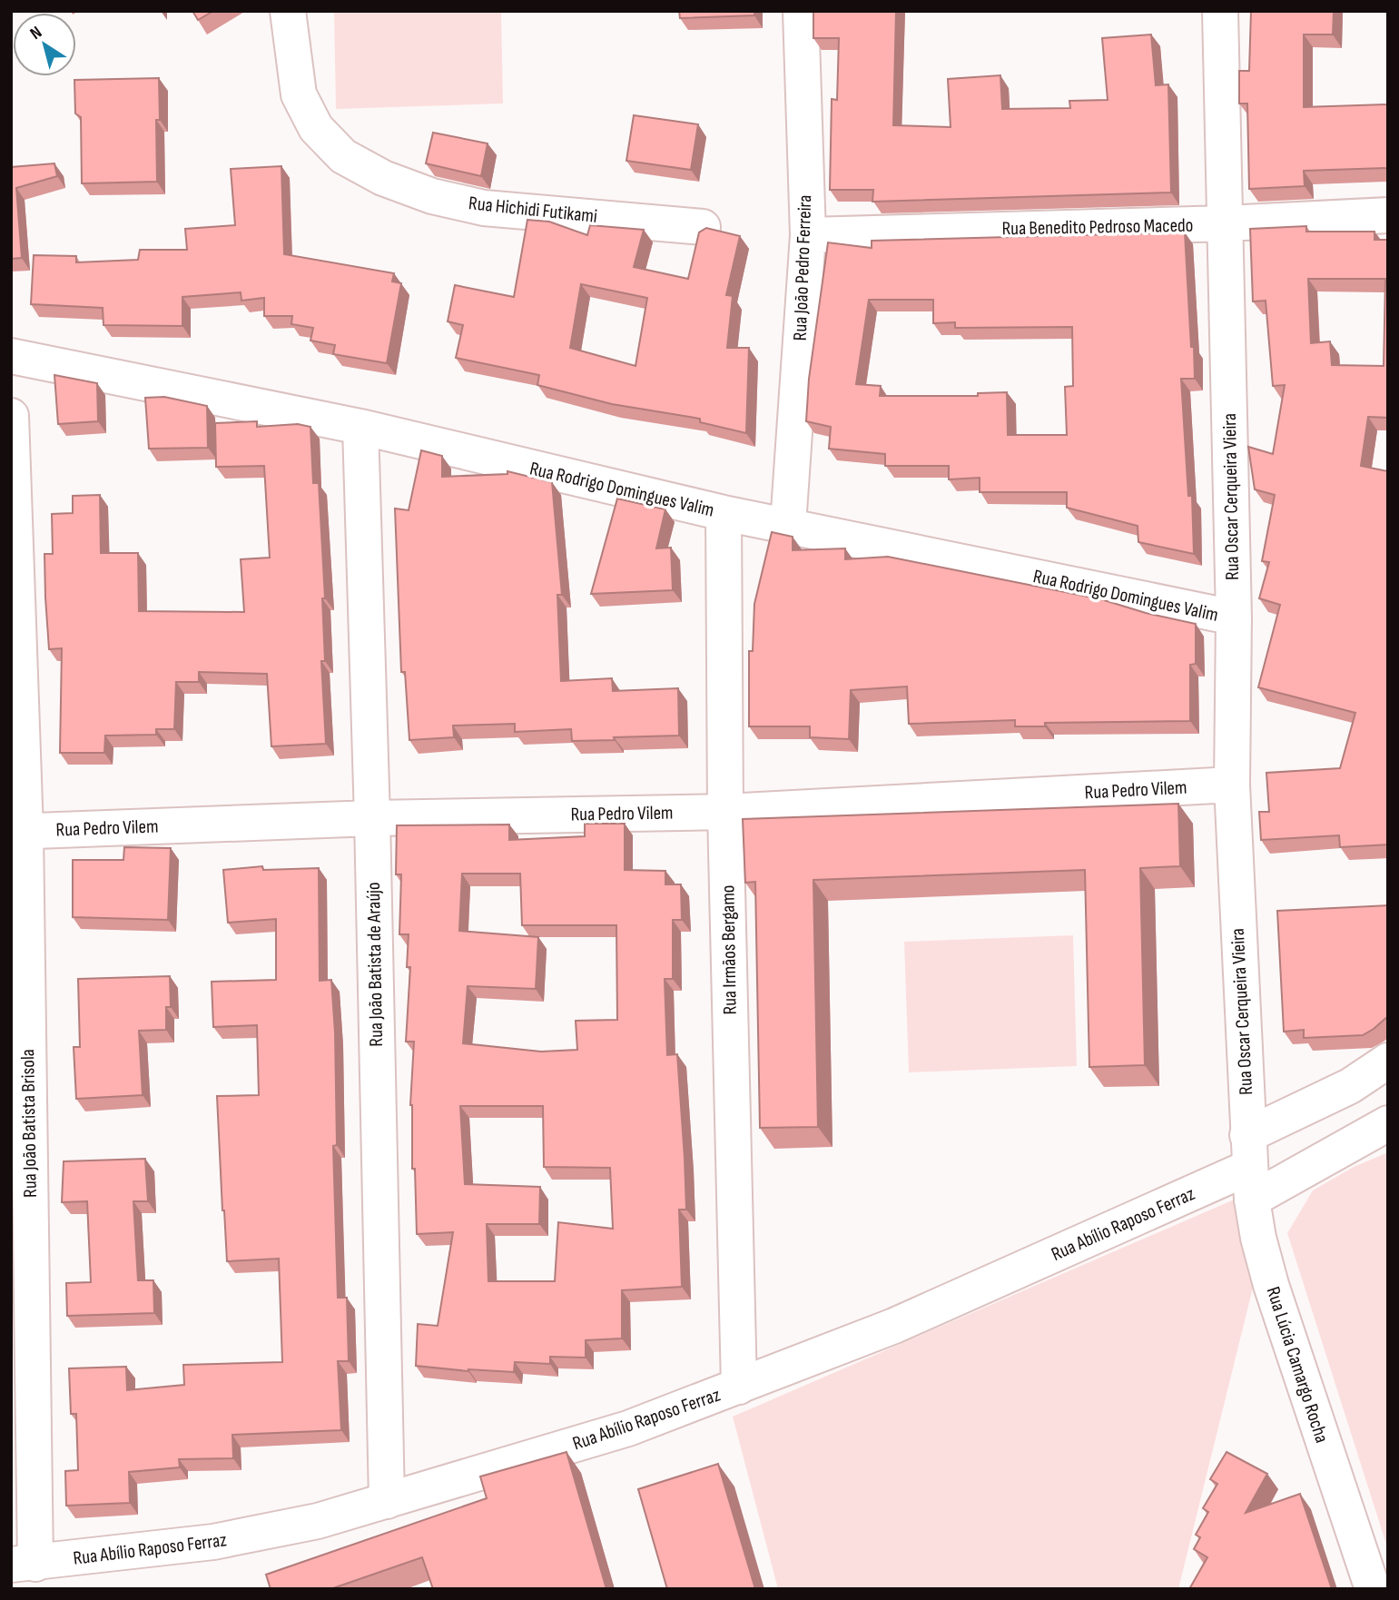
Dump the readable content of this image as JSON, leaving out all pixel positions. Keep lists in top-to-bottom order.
{
  "streets": {
    "street": [
      "Rua Hichidi Futikami",
      "Rua Benedito Pedroso Macedo",
      "Rua João Pedro Ferreira",
      "Rua Rodrigo Domingues Valim",
      "Rua Oscar Cerqueira Vieira",
      "Rua Pedro Vilem",
      "Rua Irmãos Bergamo",
      "Rua João Batista de Araújo",
      "Rua João Batista Brisola",
      "Rua Abílio Raposo Ferraz",
      "Rua Lúcia Camargo Rocha"
    ]
  },
  "crossings": [
    ["Rua Benedito Pedroso Macedo", "Rua João Pedro Ferreira"],
    ["Rua Benedito Pedroso Macedo", "Rua Oscar Cerqueira Vieira"],
    ["Rua João Pedro Ferreira", "Rua Rodrigo Domingues Valim"],
    ["Rua Rodrigo Domingues Valim", "Rua Oscar Cerqueira Vieira"],
    ["Rua Rodrigo Domingues Valim", "Rua Irmãos Bergamo"],
    ["Rua Rodrigo Domingues Valim", "Rua João Batista de Araújo"],
    ["Rua Oscar Cerqueira Vieira", "Rua Pedro Vilem"],
    ["Rua Oscar Cerqueira Vieira", "Rua Abílio Raposo Ferraz"],
    ["Rua Oscar Cerqueira Vieira", "Rua Lúcia Camargo Rocha"],
    ["Rua Pedro Vilem", "Rua Irmãos Bergamo"],
    ["Rua Pedro Vilem", "Rua João Batista de Araújo"],
    ["Rua Pedro Vilem", "Rua João Batista Brisola"],
    ["Rua Irmãos Bergamo", "Rua Abílio Raposo Ferraz"],
    ["Rua João Batista de Araújo", "Rua Abílio Raposo Ferraz"],
    ["Rua João Batista Brisola", "Rua Abílio Raposo Ferraz"],
    ["Rua Abílio Raposo Ferraz", "Rua Lúcia Camargo Rocha"]
  ],
  "north": "top left"
}
